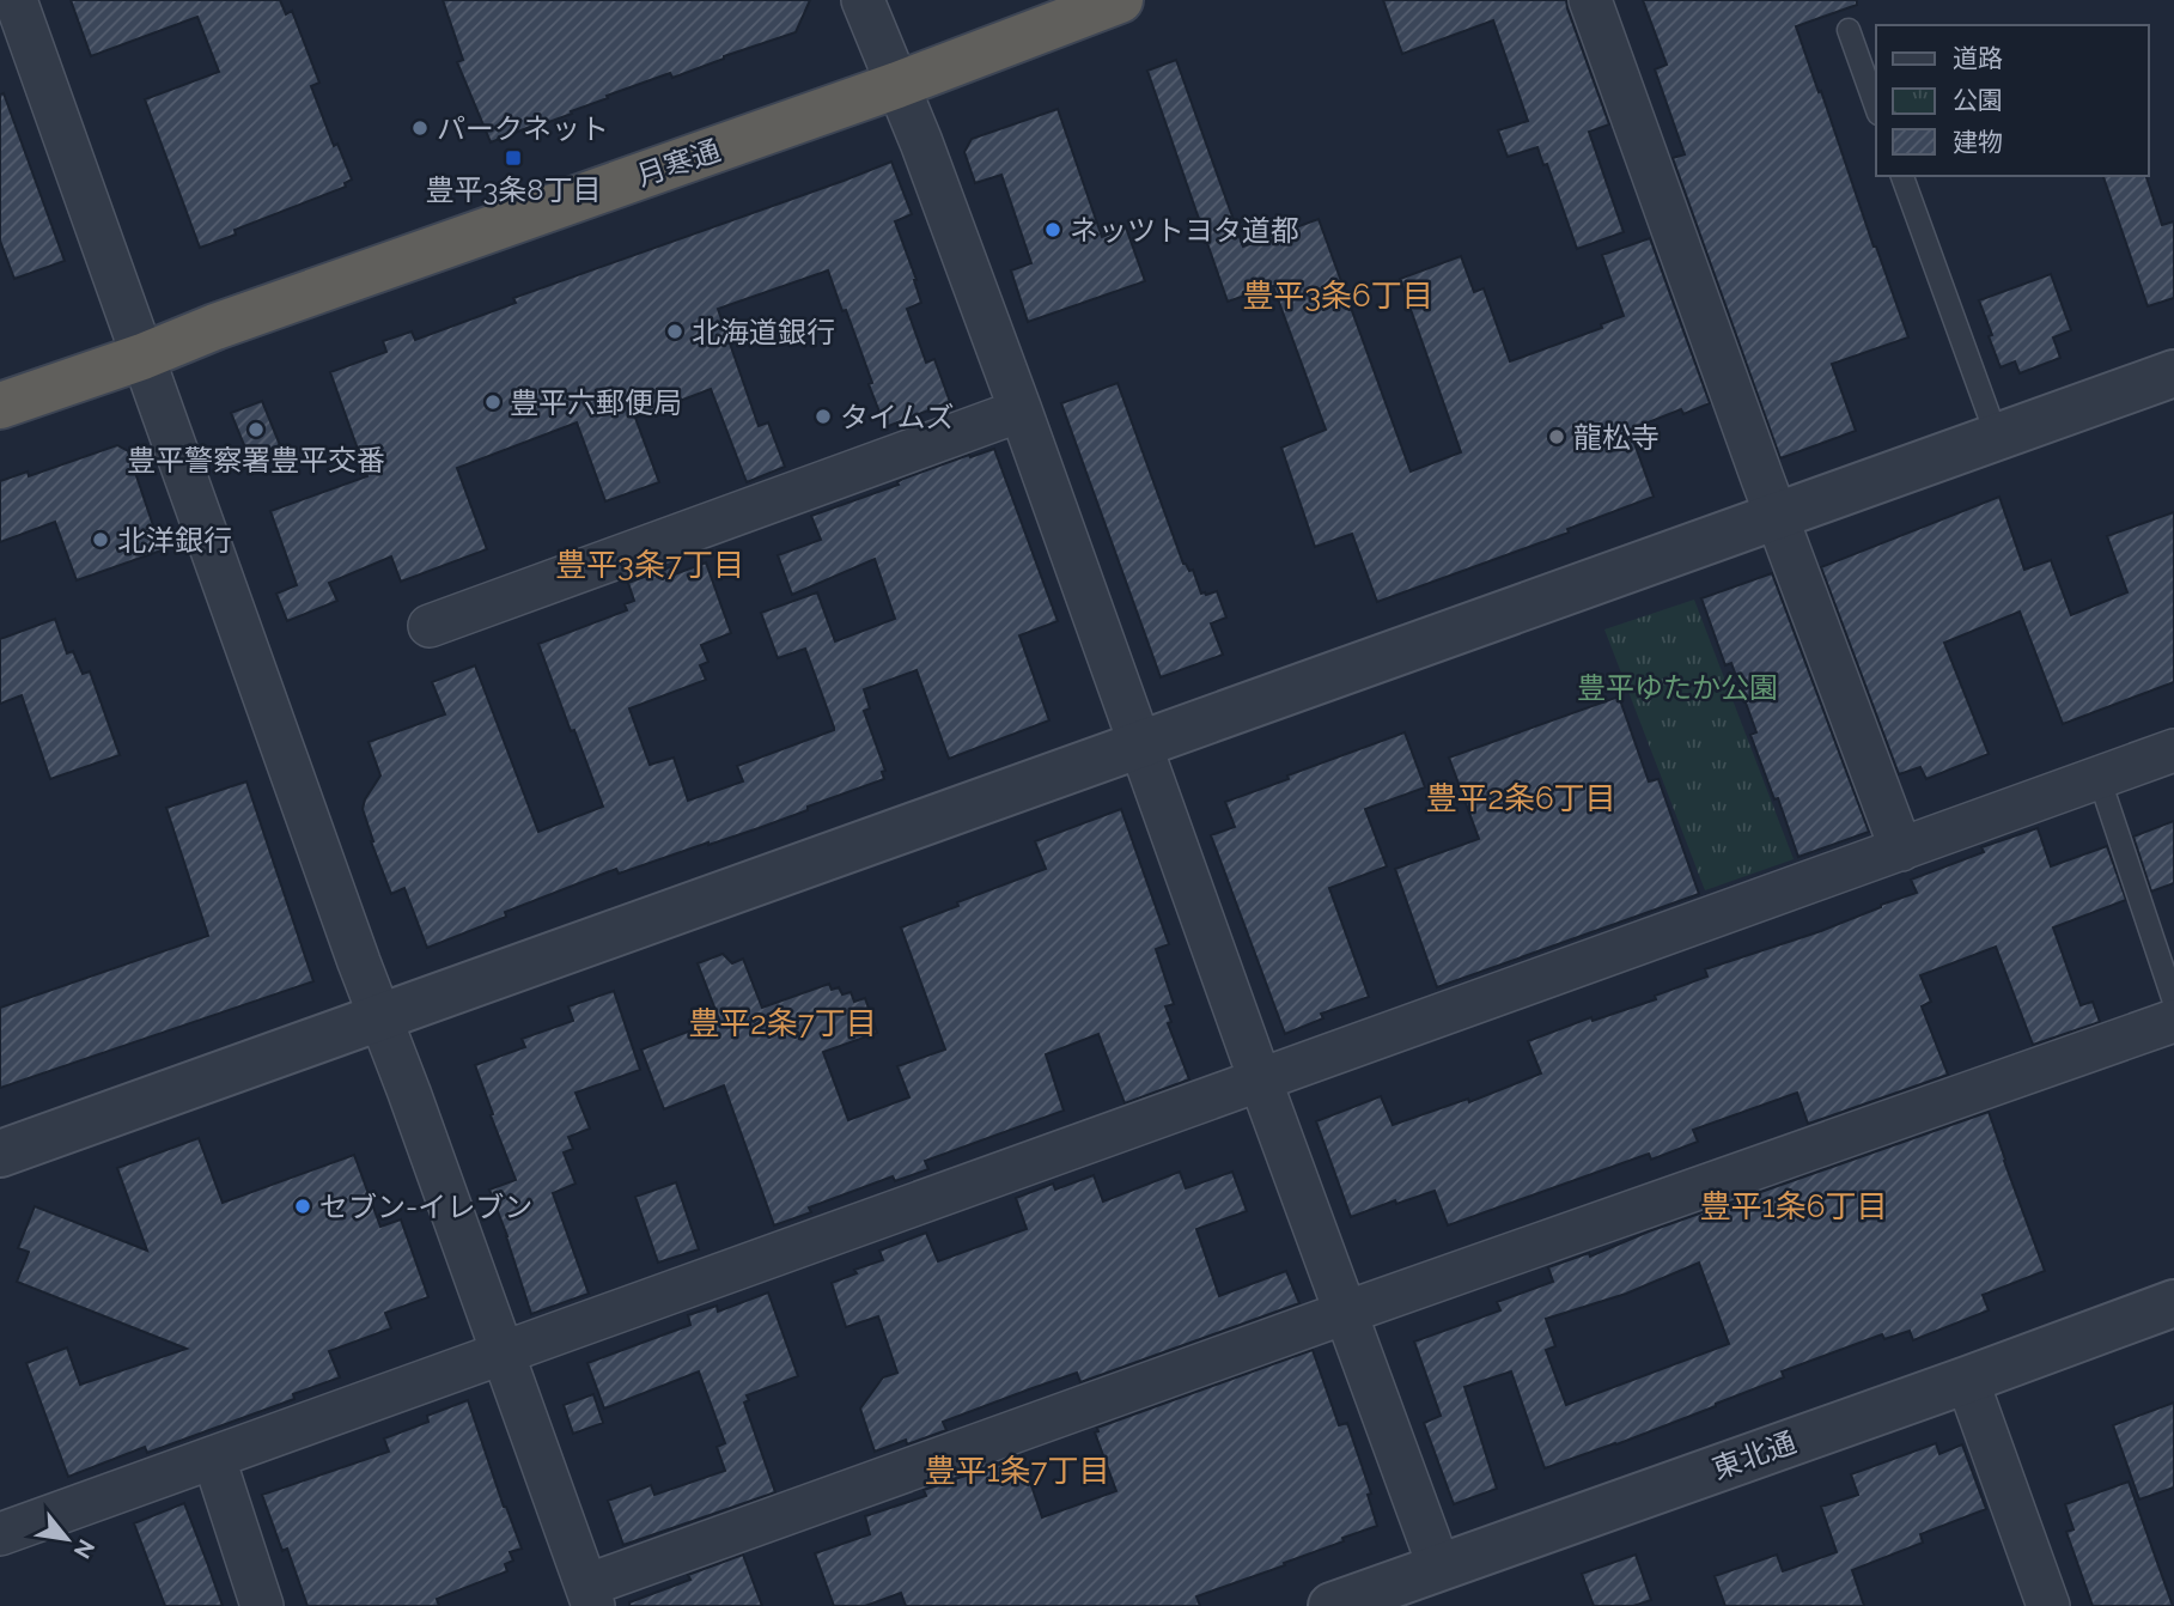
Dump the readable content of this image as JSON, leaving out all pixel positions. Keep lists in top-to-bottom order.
{
  "streets": {
    "highway": ["月寒通"],
    "street": ["東北通"]
  },
  "districts": [
    "豊平3条6丁目",
    "豊平3条7丁目",
    "豊平2条6丁目",
    "豊平2条7丁目",
    "豊平1条6丁目",
    "豊平1条7丁目"
  ],
  "parks": ["豊平ゆたか公園"],
  "places": {
    "other": [
      "パークネット",
      "ネッツトヨタ道都",
      "北海道銀行",
      "豊平六郵便局",
      "タイムズ",
      "豊平警察署豊平交番",
      "龍松寺",
      "北洋銀行",
      "セブン-イレブン"
    ],
    "transit": ["豊平3条8丁目"]
  },
  "legend": ["道路", "公園", "建物"],
  "north": "bottom right"
}
